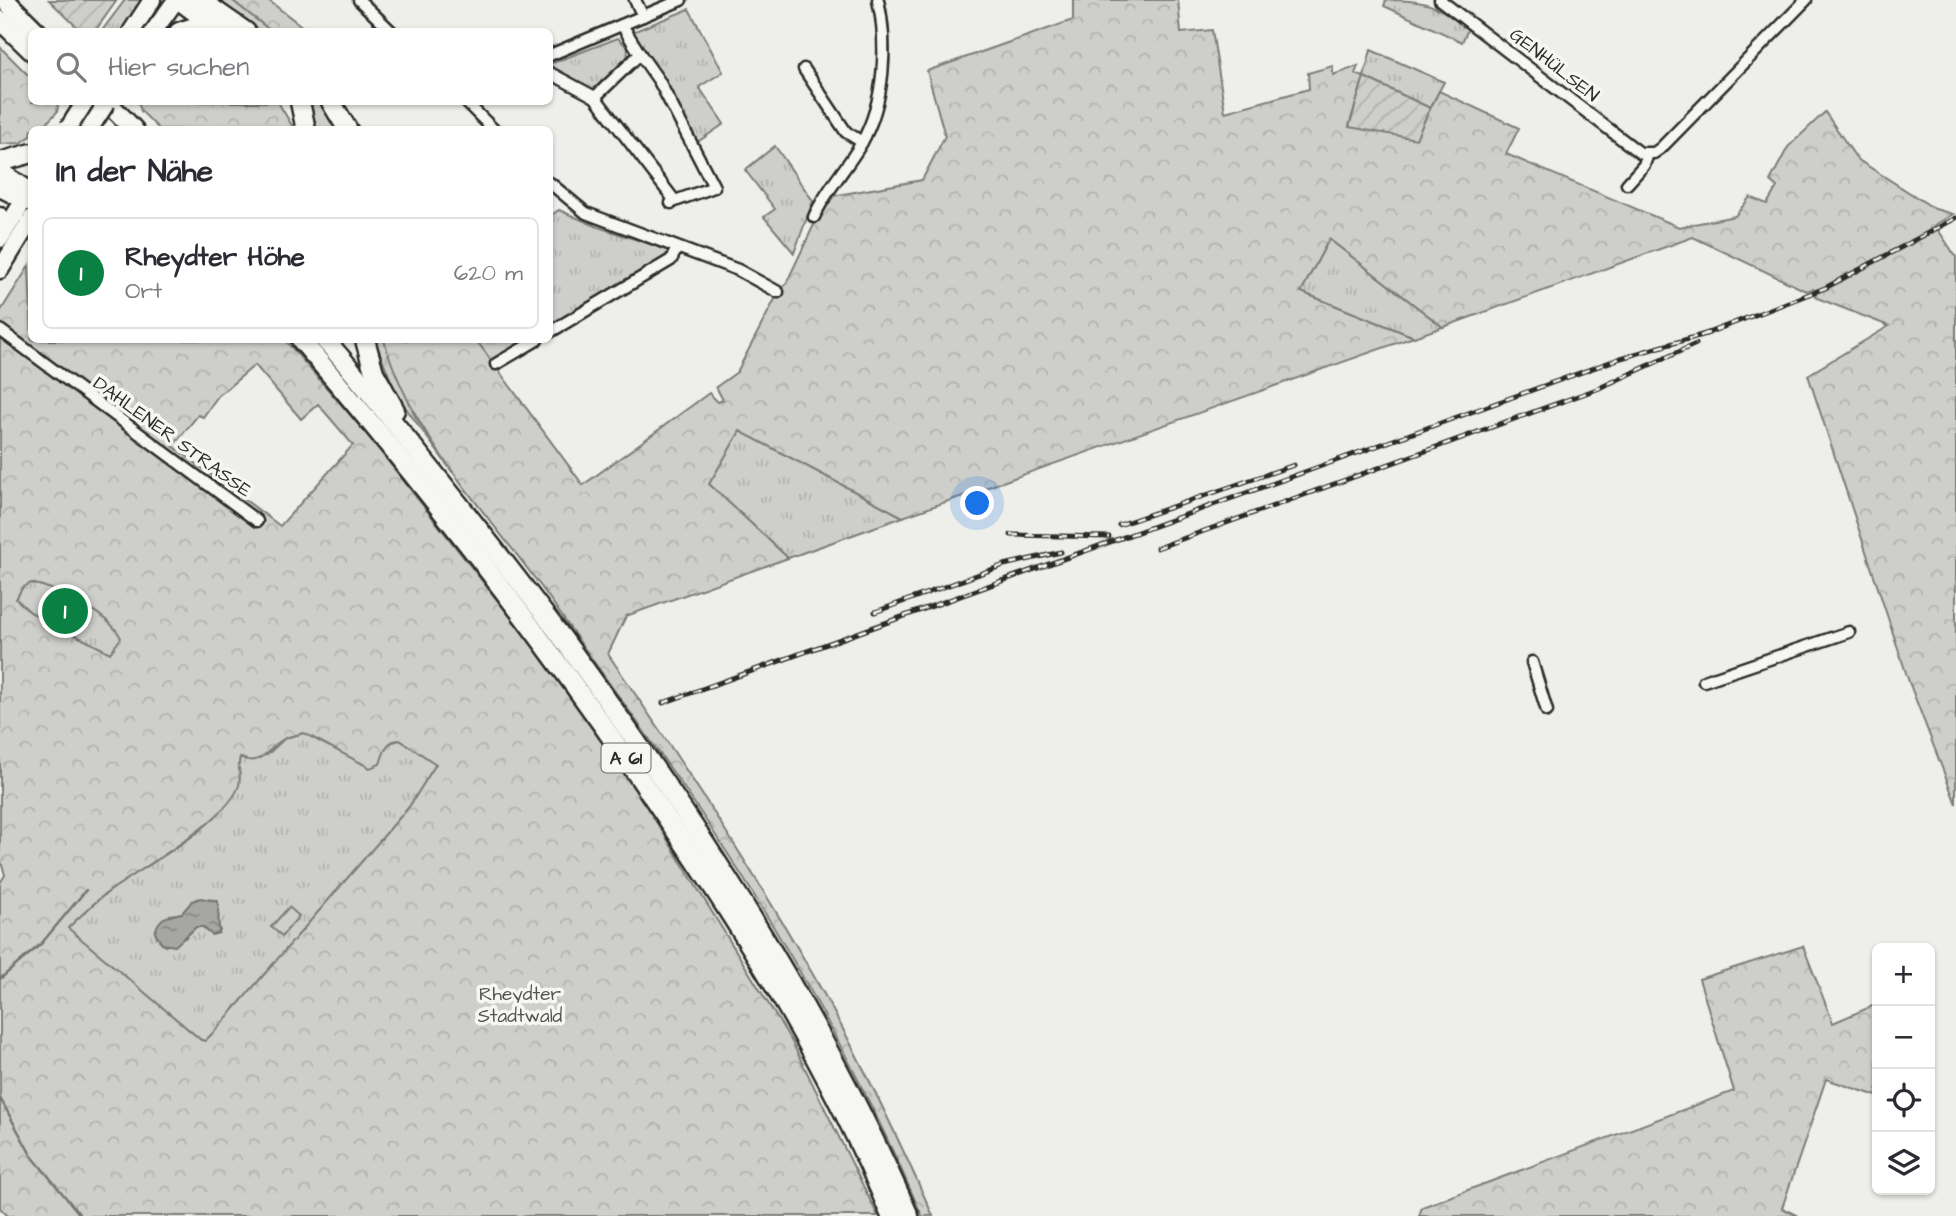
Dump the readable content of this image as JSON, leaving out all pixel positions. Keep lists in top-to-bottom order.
{
  "streets": {
    "highway": ["A 61"],
    "street": ["GENHÜLSEN", "DAHLENER STRASSE"]
  },
  "parks": ["Rheydter Stadtwald"],
  "page": {
    "search": "Hier suchen",
    "heading": "In der Nähe",
    "list": [
      {
        "mark": "1",
        "name": "Rheydter Höhe",
        "note": "Ort",
        "value": "620 m"
      }
    ],
    "pins": "1",
    "map_buttons": ["+", "−"]
  }
}
